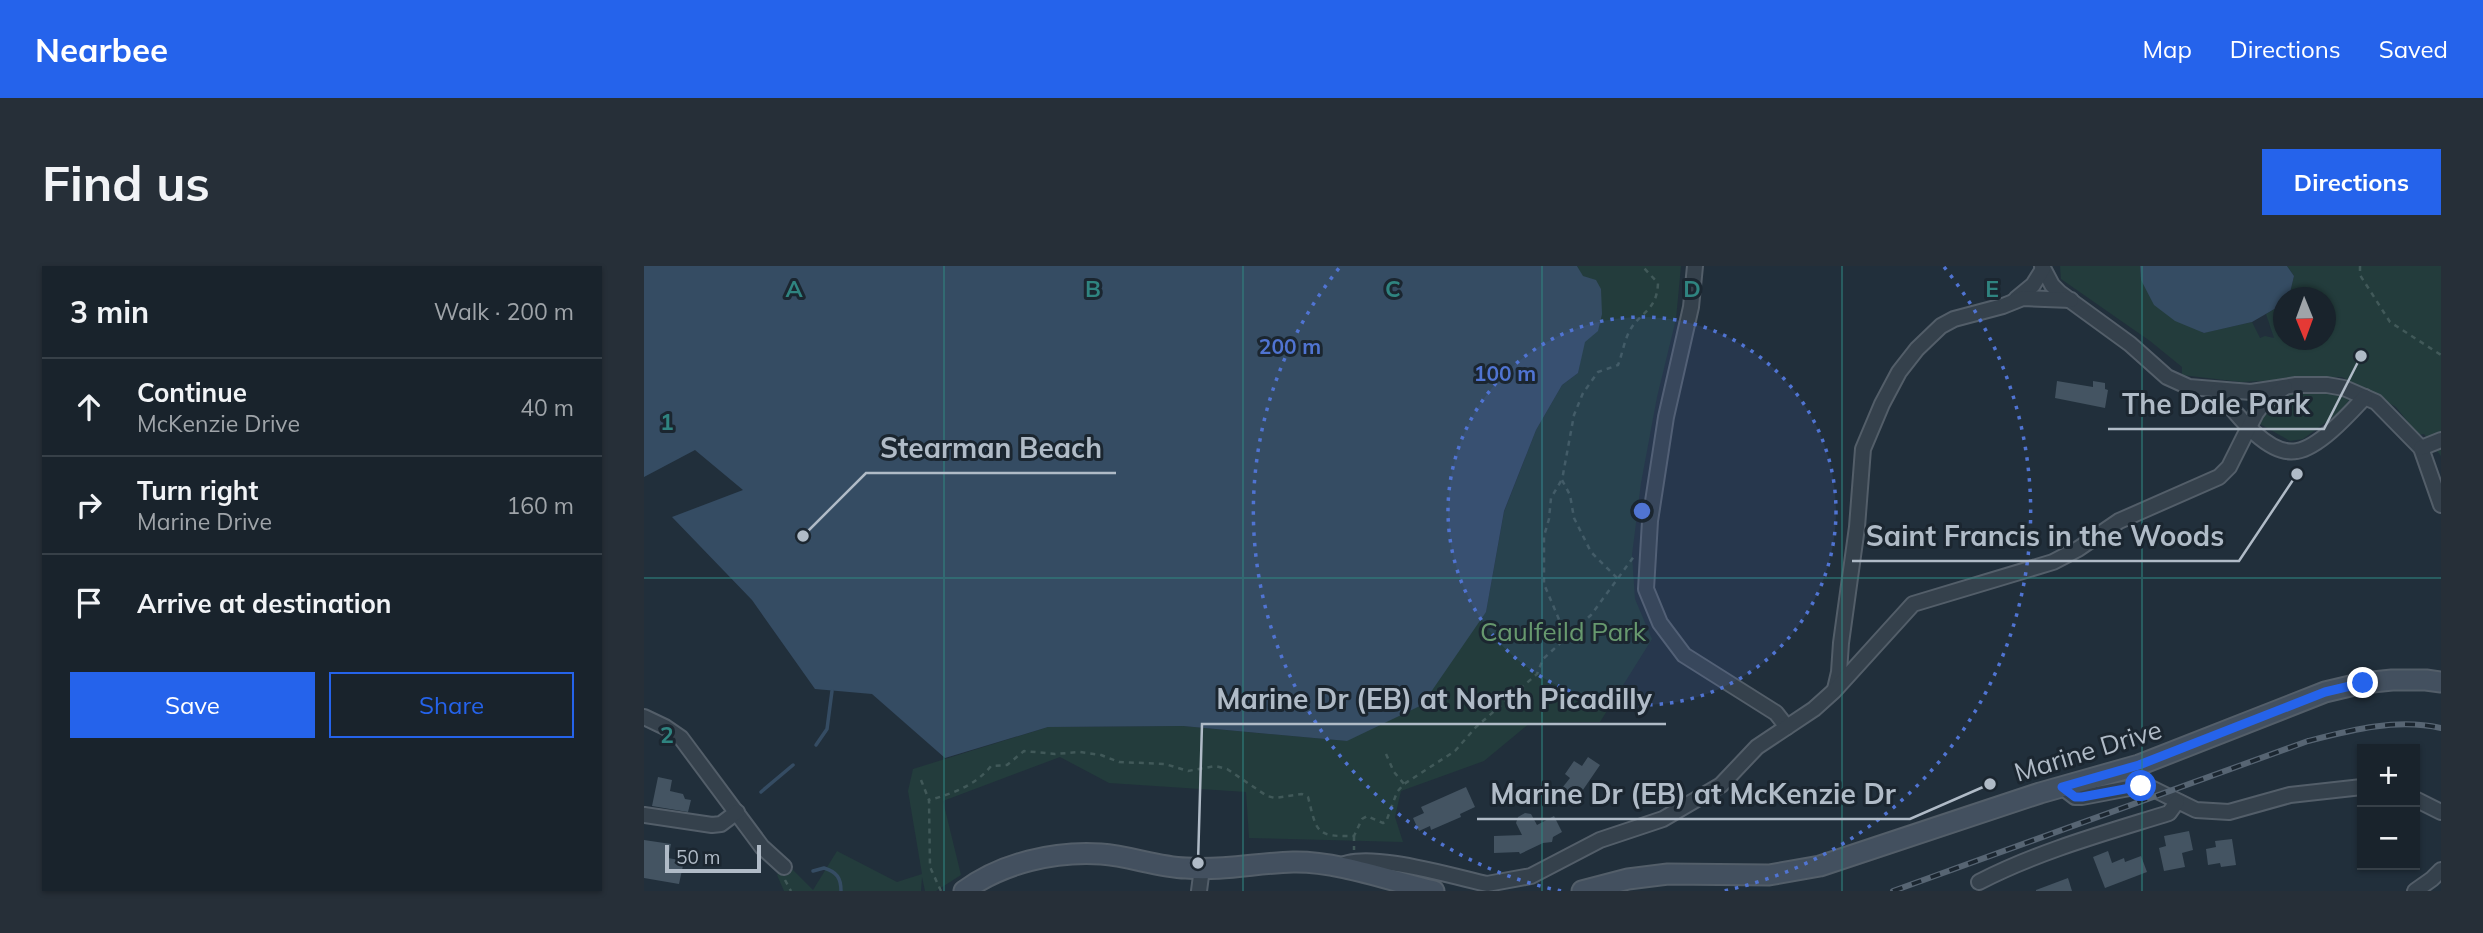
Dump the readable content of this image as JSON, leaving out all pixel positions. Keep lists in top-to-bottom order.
{
  "streets": {
    "main road": ["Marine Drive"]
  },
  "parks": ["Caulfeild Park"],
  "places": [
    "The Dale Park",
    "Saint Francis in the Woods",
    "Stearman Beach",
    "Marine Dr (EB) at McKenzie Dr",
    "Marine Dr (EB) at North Picadilly"
  ],
  "scale_bar": "50 m",
  "north": "bottom",
  "page": {
    "header": "Nearbee",
    "nav": ["Map", "Directions", "Saved"],
    "buttons": [
      "Directions",
      ["Save", "Share"]
    ],
    "title": "Find us",
    "heading": ["3 min", "Walk · 200 m"],
    "list": [
      ["Continue", "McKenzie Drive", "40 m"],
      ["Turn right", "Marine Drive", "160 m"],
      "Arrive at destination"
    ],
    "map_buttons": ["+", "−"],
    "scale": "50 m"
  },
  "grid": {
    "columns": [
      "A",
      "B",
      "C",
      "D",
      "E"
    ],
    "rows": ["1", "2"]
  },
  "rings": ["200 m", "100 m"]
}
